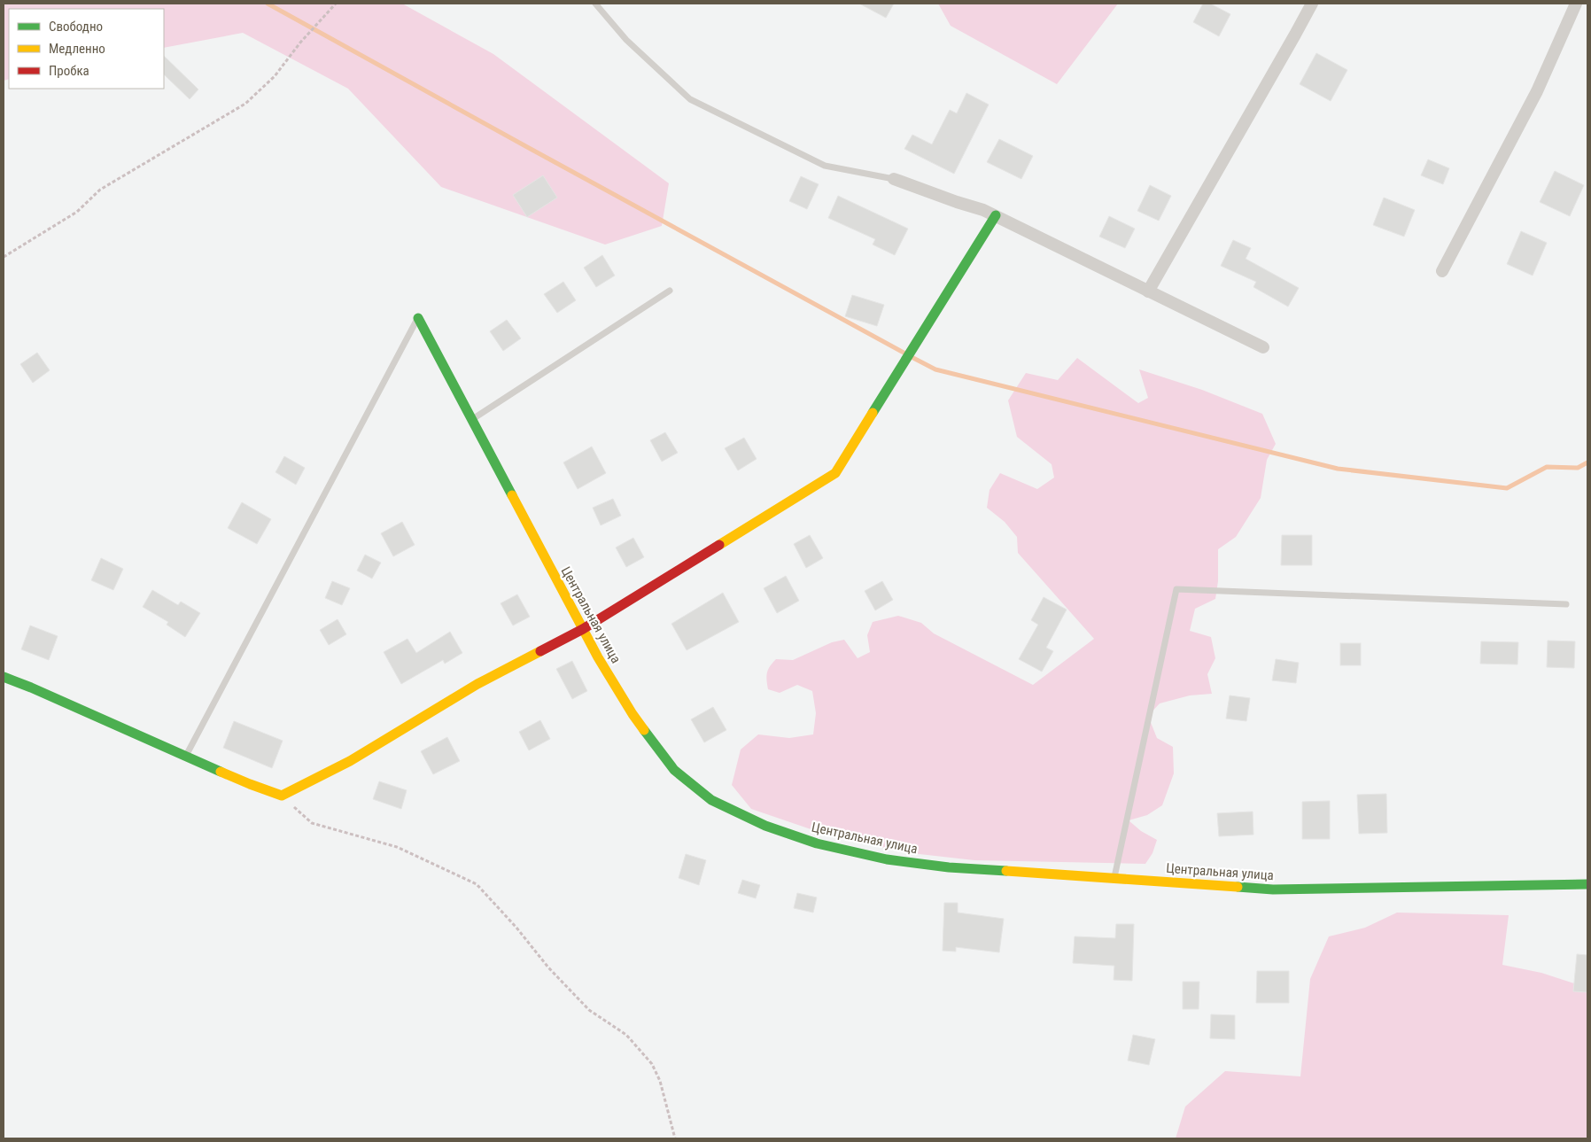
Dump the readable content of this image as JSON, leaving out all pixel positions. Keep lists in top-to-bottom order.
{
  "streets": {
    "street": ["Центральная улица"]
  },
  "legend": ["Свободно", "Медленно", "Пробка"]
}
